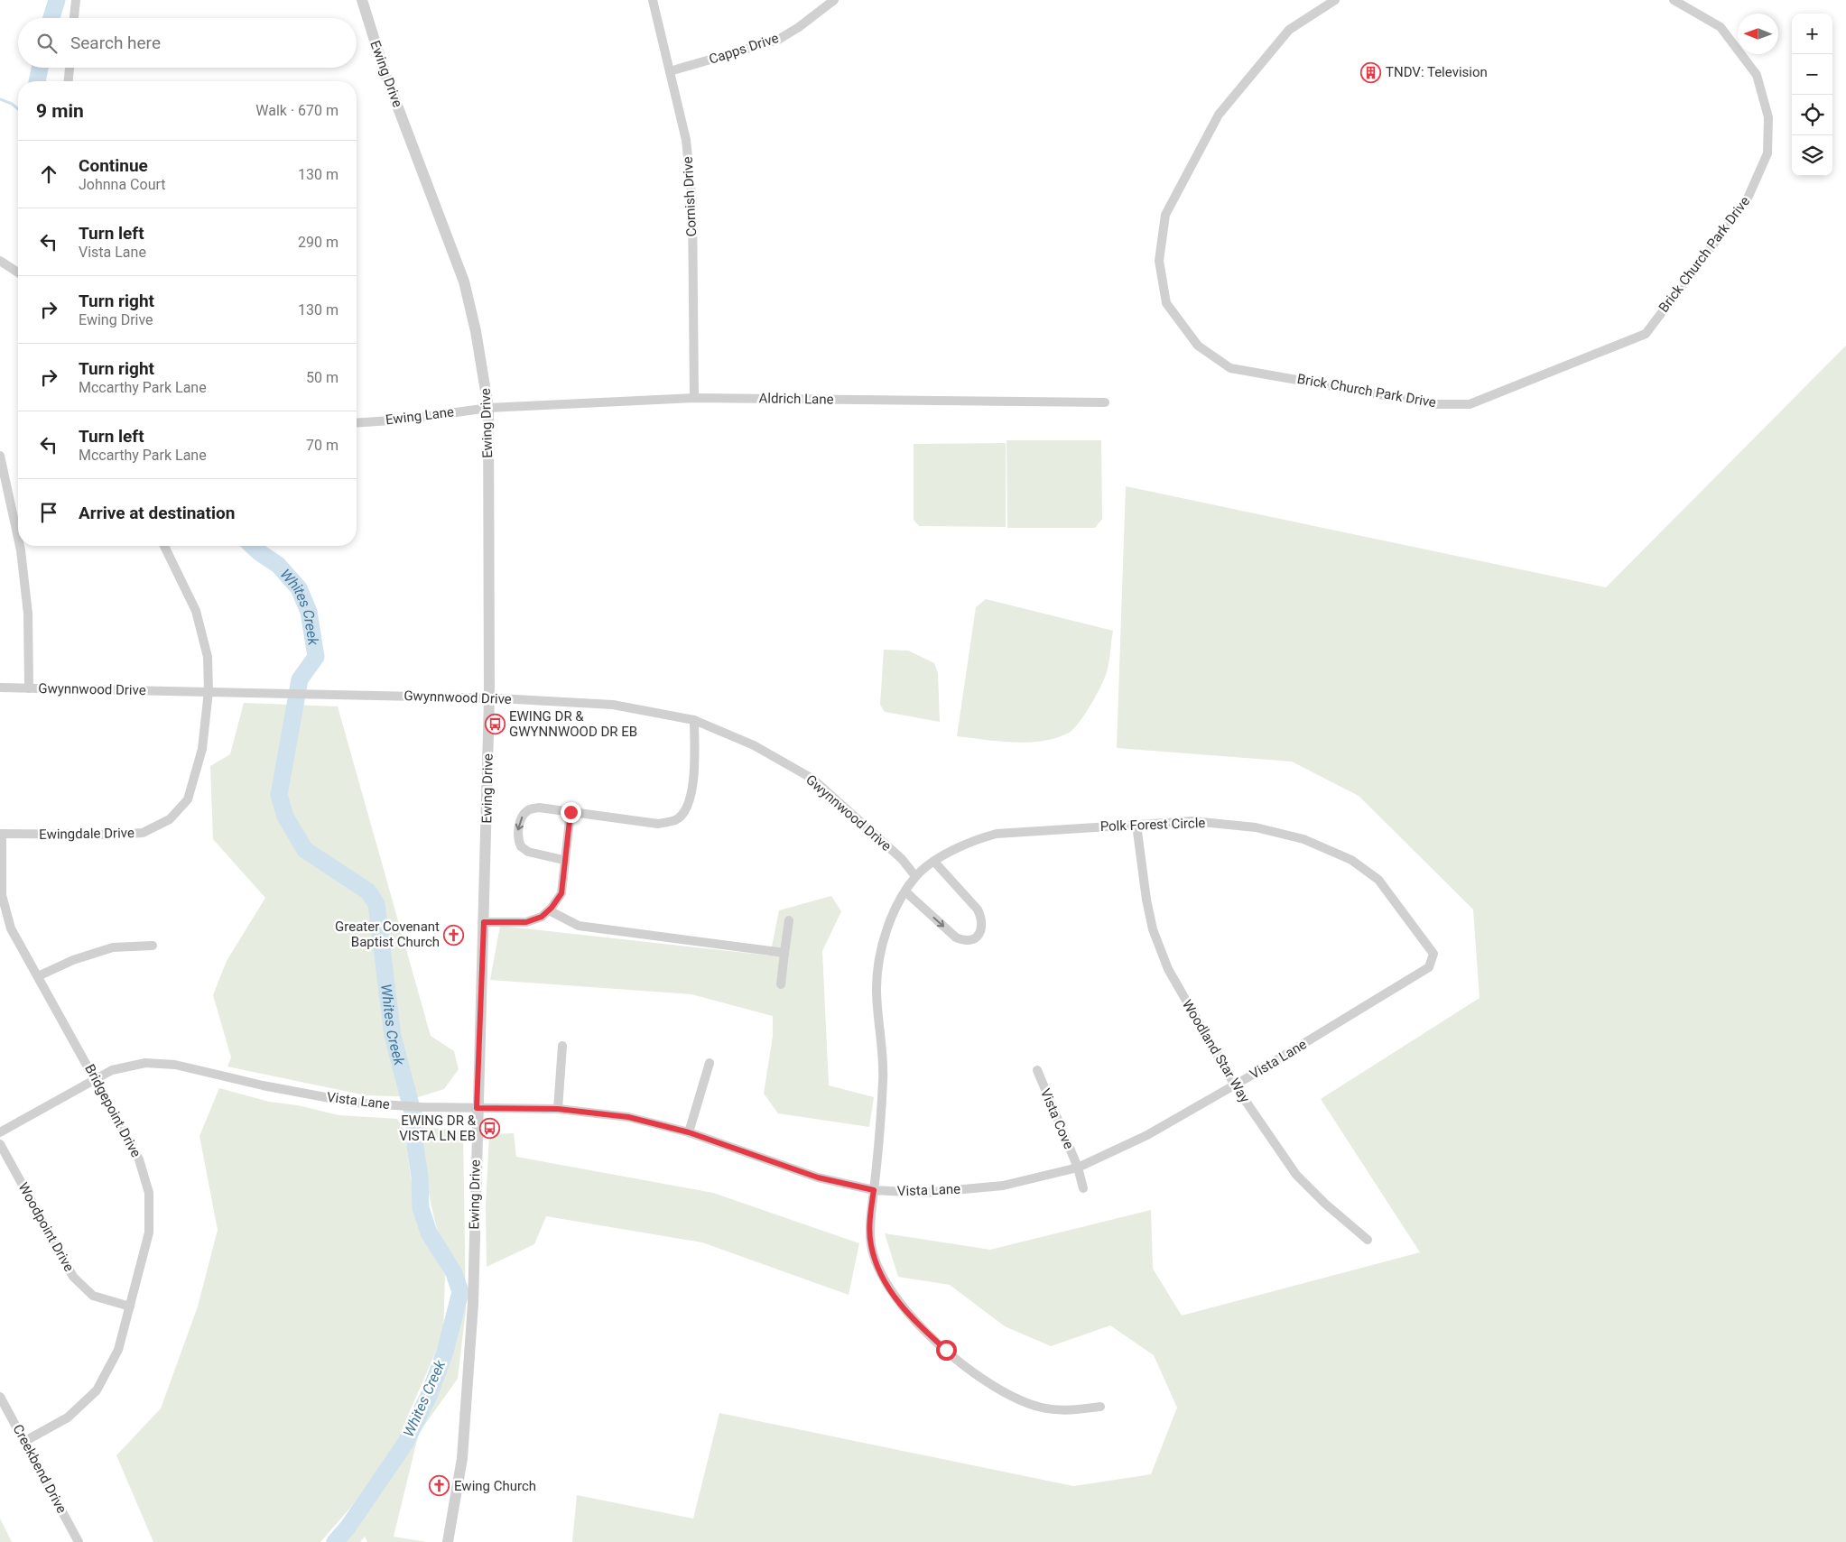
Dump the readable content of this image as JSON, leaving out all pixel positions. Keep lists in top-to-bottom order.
{
  "streets": {
    "street": [
      "Capps Drive",
      "Ewing Drive",
      "Cornish Drive",
      "Brick Church Park Drive",
      "Aldrich Lane",
      "Ewing Lane",
      "Gwynnwood Drive",
      "Polk Forest Circle",
      "Ewingdale Drive",
      "Woodland Star Way",
      "Vista Lane",
      "Bridgepoint Drive",
      "Vista Cove",
      "Woodpoint Drive",
      "Creekbend Drive"
    ]
  },
  "crossings": [
    ["Capps Drive", "Cornish Drive"],
    ["Ewing Drive", "Aldrich Lane"],
    ["Ewing Drive", "Ewing Lane"],
    ["Ewing Drive", "Gwynnwood Drive"],
    ["Ewing Drive", "Vista Lane"],
    ["Cornish Drive", "Aldrich Lane"],
    ["Aldrich Lane", "Ewing Lane"],
    ["Gwynnwood Drive", "Polk Forest Circle"],
    ["Gwynnwood Drive", "Ewingdale Drive"],
    ["Polk Forest Circle", "Woodland Star Way"],
    ["Polk Forest Circle", "Vista Lane"],
    ["Ewingdale Drive", "Bridgepoint Drive"],
    ["Woodland Star Way", "Vista Lane"],
    ["Vista Lane", "Bridgepoint Drive"],
    ["Vista Lane", "Vista Cove"],
    ["Bridgepoint Drive", "Woodpoint Drive"],
    ["Bridgepoint Drive", "Creekbend Drive"]
  ],
  "water": ["Whites Creek"],
  "places": {
    "building": ["TNDV: Television"],
    "bus stop": ["EWING DR & GWYNNWOOD DR EB", "EWING DR & VISTA LN EB"],
    "church": ["Greater Covenant Baptist Church", "Ewing Church"]
  },
  "north": "left",
  "page": {
    "map_buttons": ["+", "−"],
    "search": "Search here",
    "heading": ["9 min", "Walk · 670 m"],
    "list": [
      ["Continue", "Johnna Court", "130 m"],
      ["Turn left", "Vista Lane", "290 m"],
      ["Turn right", "Ewing Drive", "130 m"],
      ["Turn right", "Mccarthy Park Lane", "50 m"],
      ["Turn left", "Mccarthy Park Lane", "70 m"],
      "Arrive at destination"
    ]
  }
}
